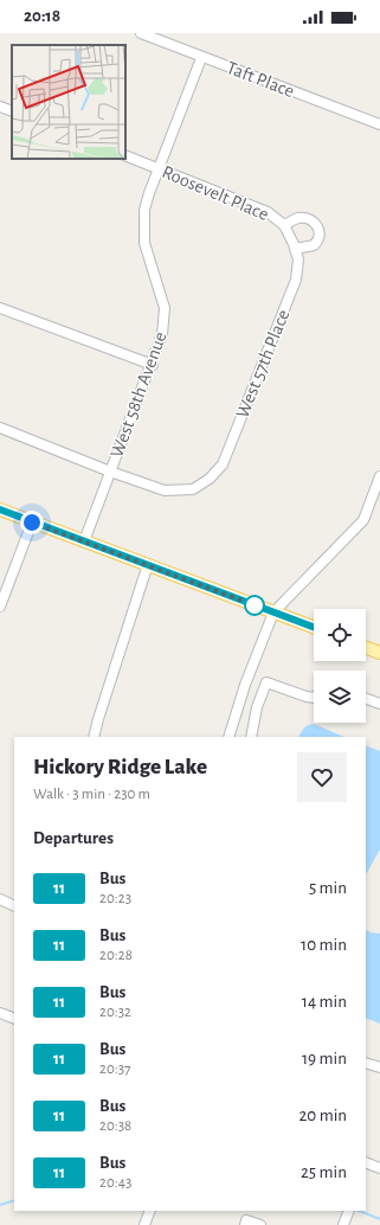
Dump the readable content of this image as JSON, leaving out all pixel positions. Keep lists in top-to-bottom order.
{
  "streets": {
    "street": [
      "Taft Place",
      "Roosevelt Place",
      "West 57th Place",
      "West 58th Avenue"
    ]
  },
  "crossings": [
    ["Taft Place", "West 58th Avenue"],
    ["Roosevelt Place", "West 57th Place"],
    ["Roosevelt Place", "West 58th Avenue"],
    ["West 57th Place", "West 58th Avenue"]
  ],
  "lines": ["bus line 11"],
  "page": {
    "status": "20:18",
    "heading": [
      ["Hickory Ridge Lake", "Walk · 3 min · 230 m"],
      "Departures"
    ],
    "list": [
      {
        "mark": "11",
        "name": "Bus",
        "note": "20:23",
        "value": "5 min"
      },
      {
        "mark": "11",
        "name": "Bus",
        "note": "20:28",
        "value": "10 min"
      },
      {
        "mark": "11",
        "name": "Bus",
        "note": "20:32",
        "value": "14 min"
      },
      {
        "mark": "11",
        "name": "Bus",
        "note": "20:37",
        "value": "19 min"
      },
      {
        "mark": "11",
        "name": "Bus",
        "note": "20:38",
        "value": "20 min"
      },
      {
        "mark": "11",
        "name": "Bus",
        "note": "20:43",
        "value": "25 min"
      }
    ]
  }
}
